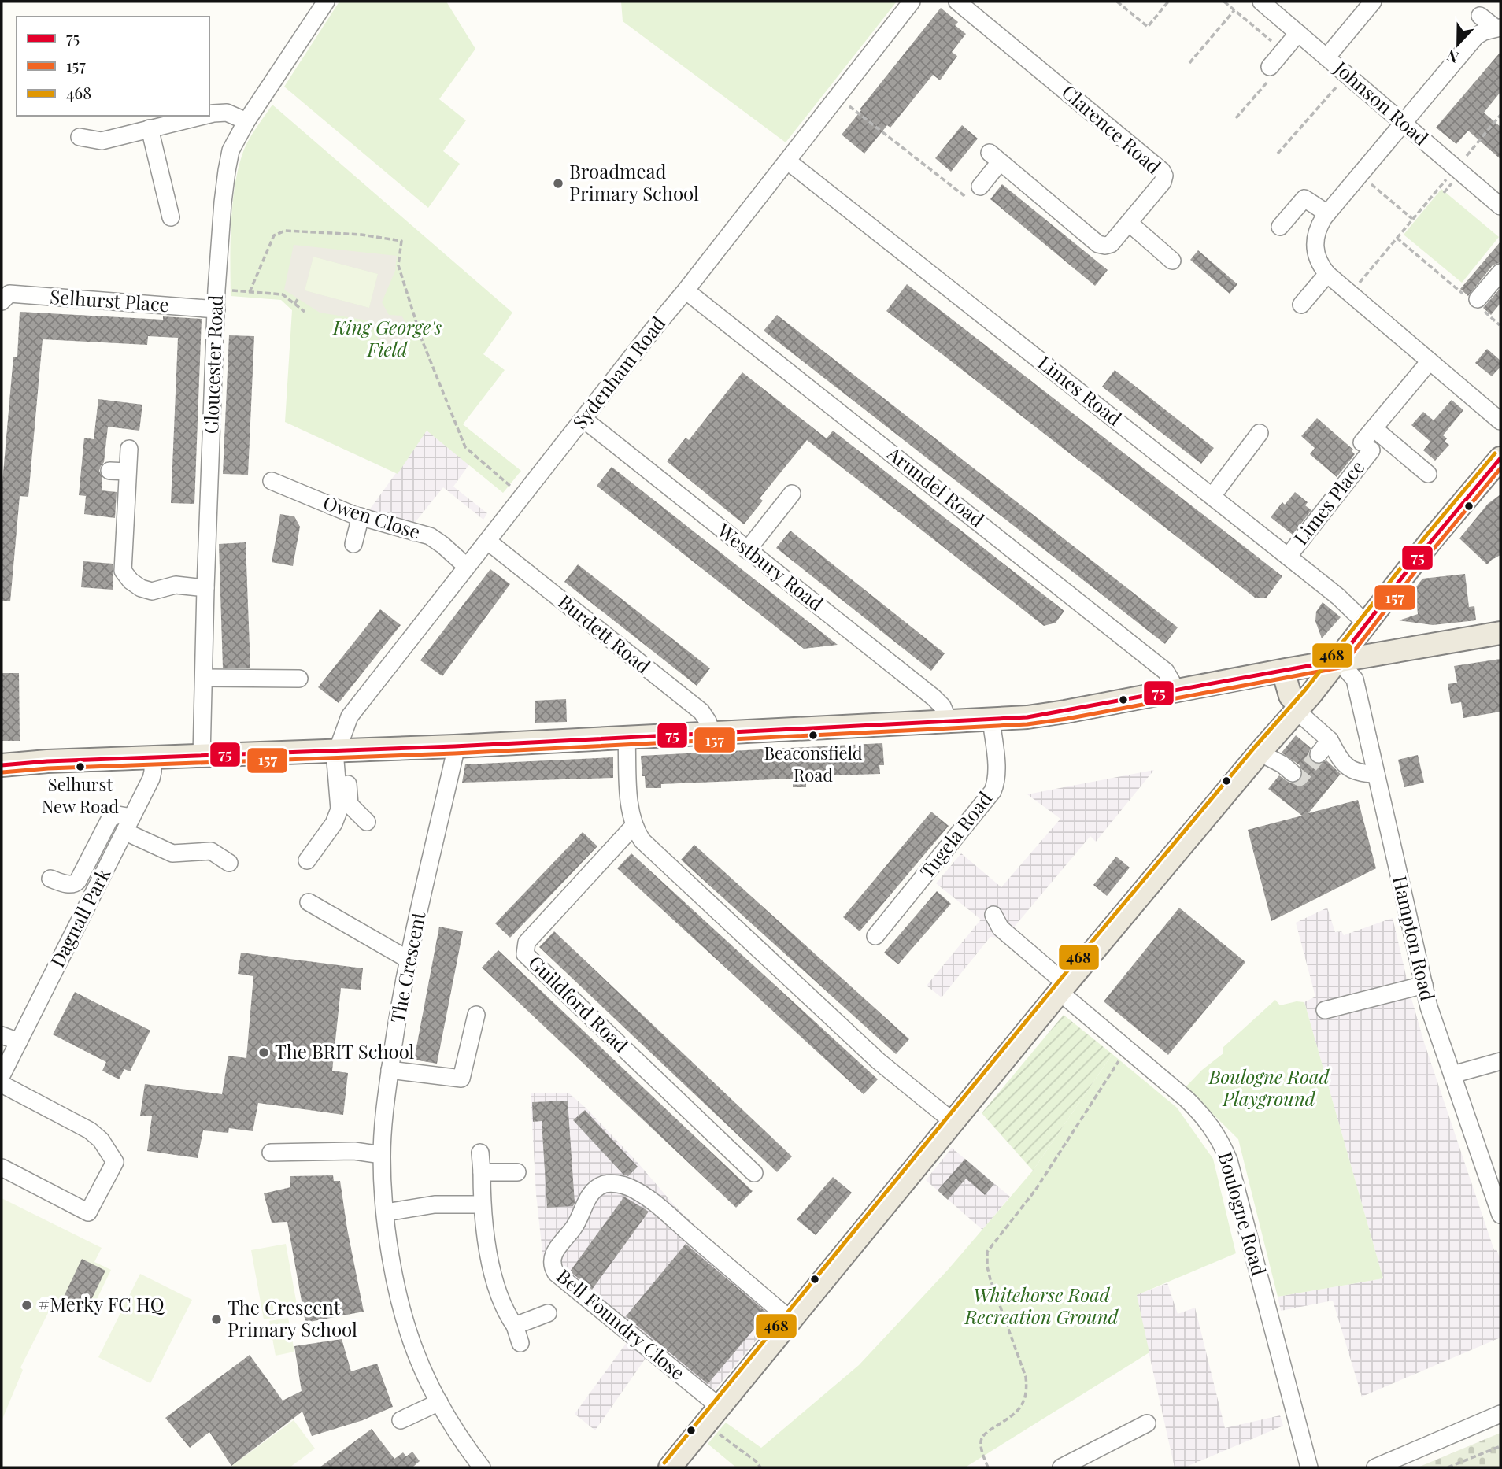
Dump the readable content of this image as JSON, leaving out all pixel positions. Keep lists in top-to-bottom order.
{
  "streets": {
    "street": [
      "Johnson Road",
      "Clarence Road",
      "Selhurst Place",
      "Gloucester Road",
      "Sydenham Road",
      "Limes Road",
      "Arundel Road",
      "Limes Place",
      "Owen Close",
      "Westbury Road",
      "Burdett Road",
      "Tugela Road",
      "Dagnall Park",
      "Hampton Road",
      "The Crescent",
      "Guildford Road",
      "Boulogne Road",
      "Bell Foundry Close"
    ]
  },
  "crossings": [
    ["Selhurst Place", "Gloucester Road"],
    ["Sydenham Road", "Limes Road"],
    ["Sydenham Road", "Arundel Road"],
    ["Sydenham Road", "Owen Close"],
    ["Sydenham Road", "Westbury Road"],
    ["Sydenham Road", "Burdett Road"],
    ["Limes Road", "Limes Place"]
  ],
  "parks": ["King George's Field", "Boulogne Road Playground", "Whitehorse Road Recreation Ground"],
  "places": [
    "Broadmead Primary School",
    "Beaconsfield Road",
    "Selhurst New Road",
    "The BRIT School",
    "#Merky FC HQ",
    "The Crescent Primary School"
  ],
  "lines": ["transit line 468", "transit line 75", "transit line 157"],
  "legend": ["75", "157", "468"],
  "north": "bottom"
}
